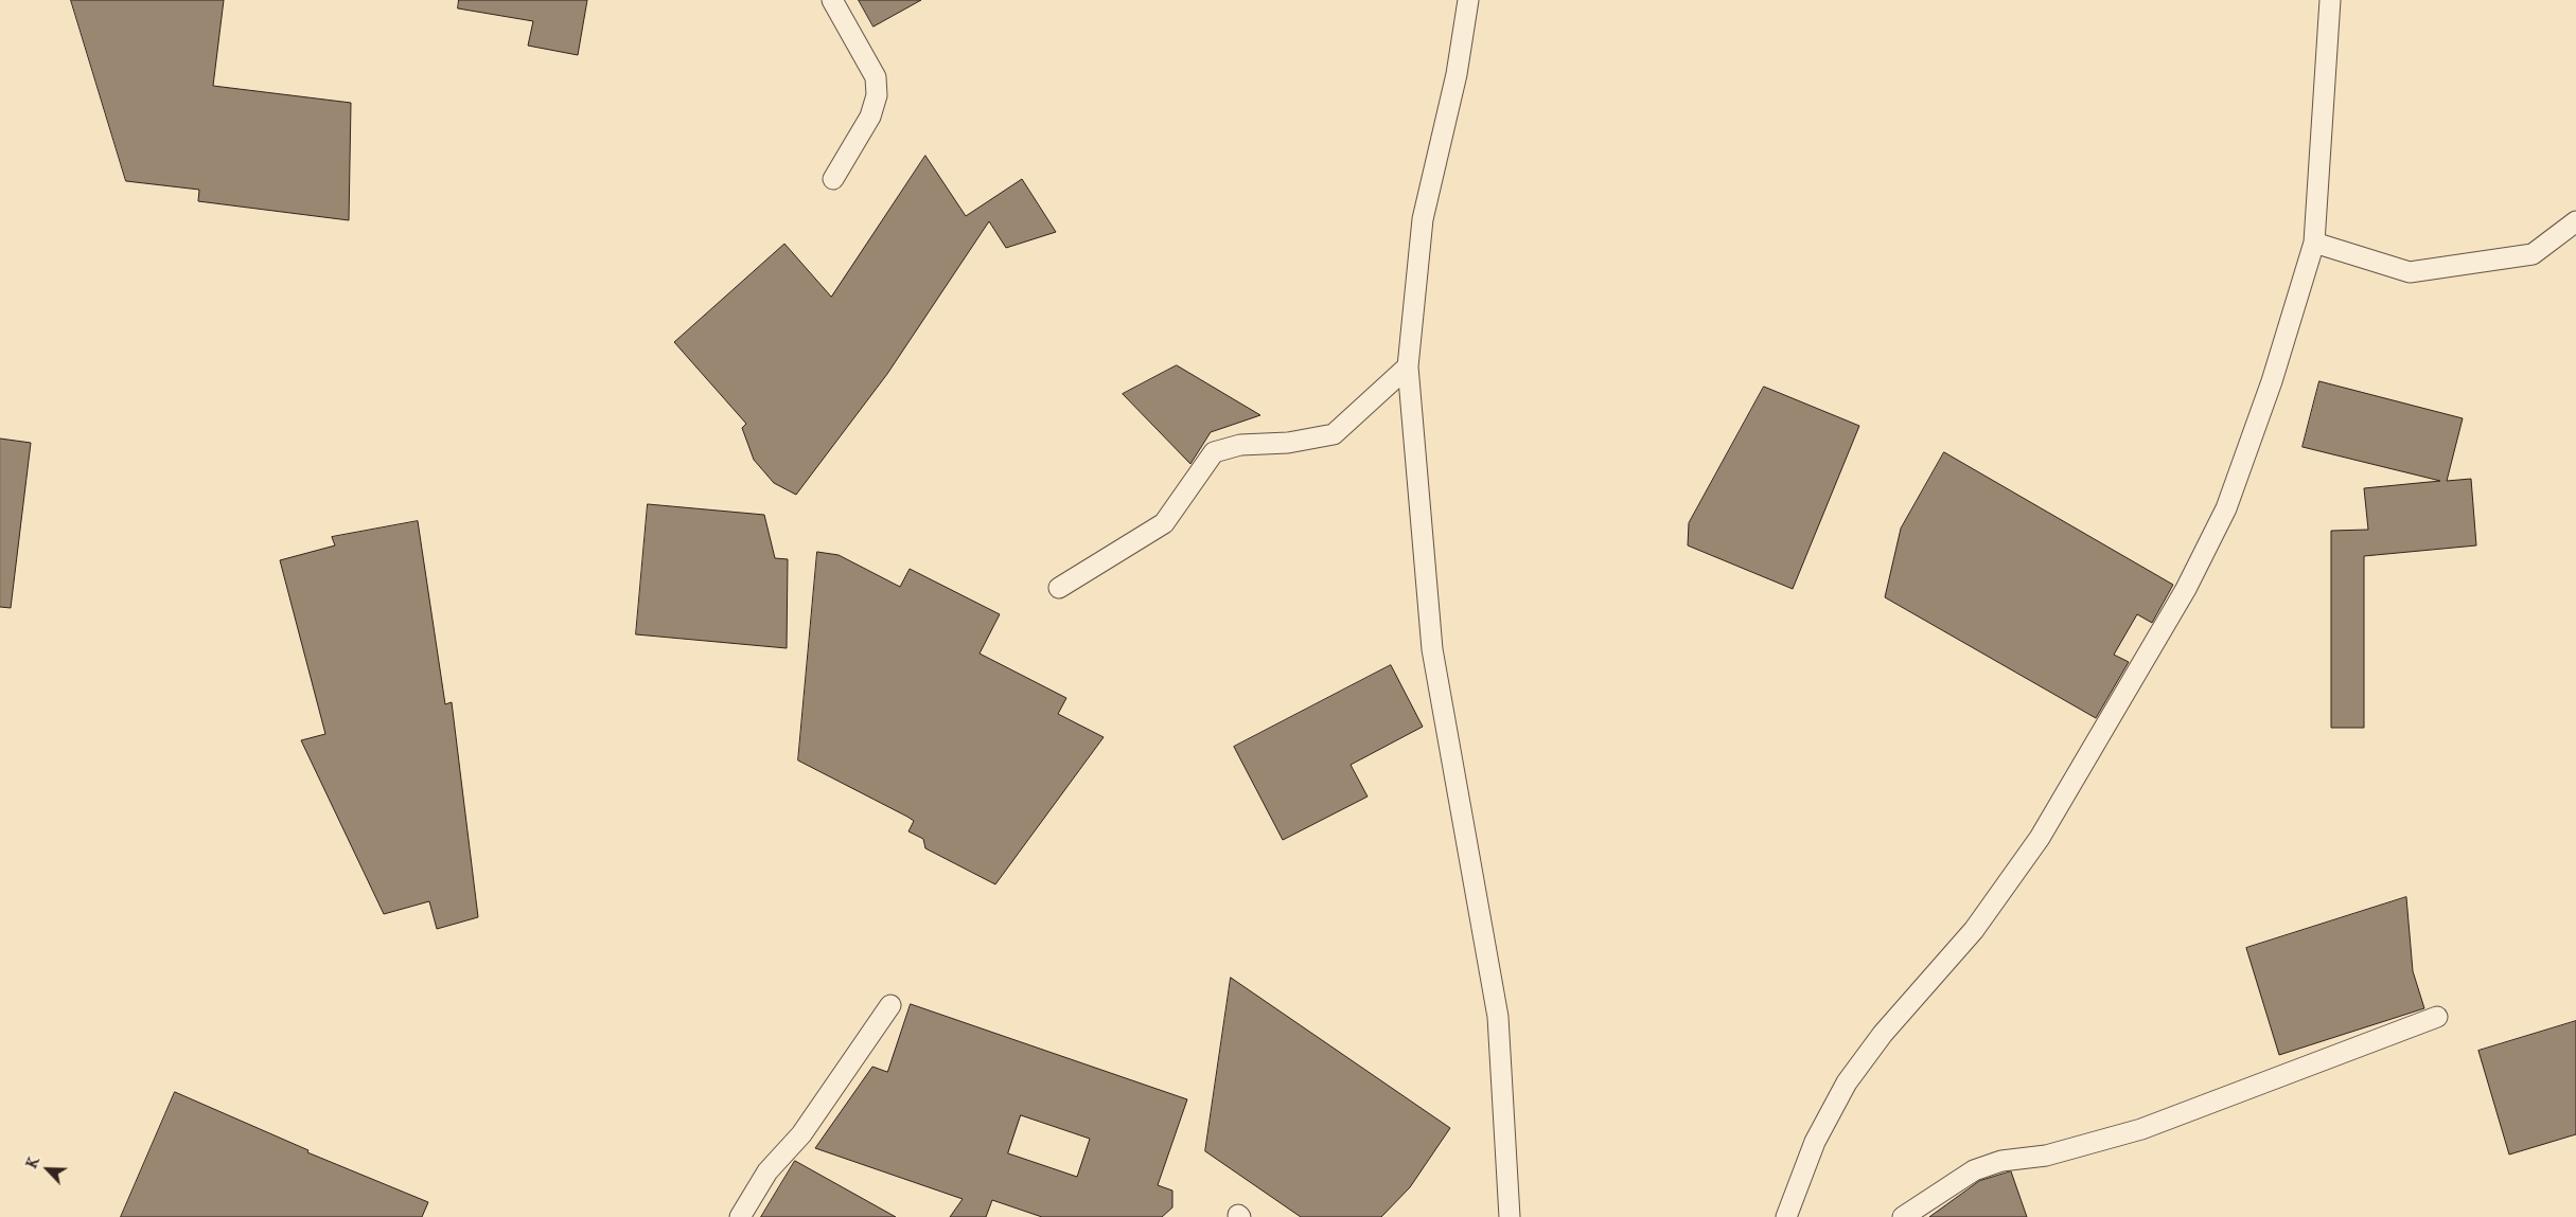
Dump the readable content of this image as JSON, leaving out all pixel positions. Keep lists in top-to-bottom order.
{
  "north": "top left"
}
